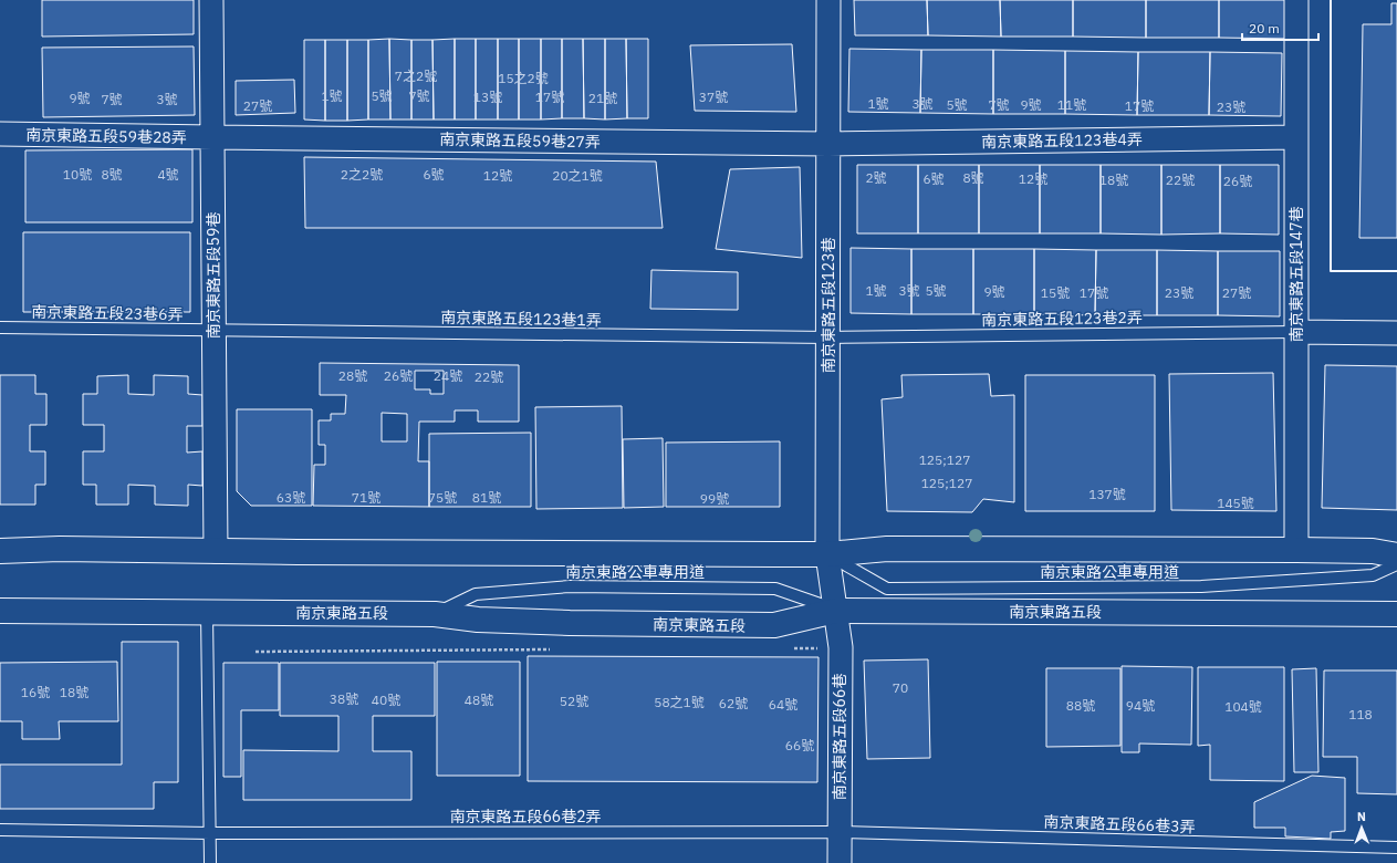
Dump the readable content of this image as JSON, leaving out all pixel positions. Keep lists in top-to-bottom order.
{
  "streets": {
    "main road": ["南京東路五段"],
    "street": [
      "南京東路五段59巷28弄",
      "南京東路五段59巷27弄",
      "南京東路五段123巷4弄",
      "南京東路五段147巷",
      "南京東路五段59巷",
      "南京東路五段123巷",
      "南京東路五段66巷"
    ],
    "lane": [
      "南京東路五段23巷6弄",
      "南京東路五段123巷1弄",
      "南京東路五段123巷2弄",
      "南京東路公車專用道",
      "南京東路五段66巷2弄",
      "南京東路五段66巷3弄"
    ]
  },
  "crossings": [
    ["南京東路五段59巷28弄", "南京東路五段59巷27弄"],
    ["南京東路五段59巷28弄", "南京東路五段59巷"],
    ["南京東路五段59巷27弄", "南京東路五段123巷4弄"],
    ["南京東路五段59巷27弄", "南京東路五段59巷"],
    ["南京東路五段59巷27弄", "南京東路五段123巷"],
    ["南京東路五段123巷4弄", "南京東路五段147巷"],
    ["南京東路五段123巷4弄", "南京東路五段123巷"],
    ["南京東路五段147巷", "南京東路五段123巷2弄"],
    ["南京東路五段59巷", "南京東路五段23巷6弄"],
    ["南京東路五段59巷", "南京東路五段123巷1弄"],
    ["南京東路五段123巷", "南京東路五段123巷1弄"],
    ["南京東路五段123巷", "南京東路五段123巷2弄"],
    ["南京東路五段123巷", "南京東路公車專用道"],
    ["南京東路五段123巷", "南京東路五段"],
    ["南京東路五段123巷", "南京東路五段66巷"],
    ["南京東路五段23巷6弄", "南京東路五段123巷1弄"],
    ["南京東路五段123巷1弄", "南京東路五段123巷2弄"],
    ["南京東路公車專用道", "南京東路五段"],
    ["南京東路公車專用道", "南京東路五段66巷"],
    ["南京東路五段", "南京東路五段66巷"],
    ["南京東路五段66巷", "南京東路五段66巷2弄"],
    ["南京東路五段66巷", "南京東路五段66巷3弄"],
    ["南京東路五段66巷2弄", "南京東路五段66巷3弄"]
  ],
  "house_numbers": [
    "7之2號",
    "15之2號",
    "1號",
    "5號",
    "7號",
    "13號",
    "17號",
    "37號",
    "9號",
    "21號",
    "7號",
    "3號",
    "1號",
    "3號",
    "5號",
    "7號",
    "9號",
    "11號",
    "27號",
    "17號",
    "23號",
    "10號",
    "8號",
    "4號",
    "2之2號",
    "6號",
    "12號",
    "20之1號",
    "2號",
    "8號",
    "6號",
    "12號",
    "18號",
    "22號",
    "26號",
    "1號",
    "3號",
    "5號",
    "9號",
    "15號",
    "17號",
    "23號",
    "27號",
    "28號",
    "26號",
    "24號",
    "22號",
    "125;127",
    "125;127",
    "137號",
    "63號",
    "71號",
    "75號",
    "81號",
    "99號",
    "145號",
    "70",
    "16號",
    "18號",
    "38號",
    "40號",
    "48號",
    "52號",
    "58之1號",
    "62號",
    "64號",
    "88號",
    "94號",
    "104號",
    "118",
    "66號"
  ],
  "scale_bar": "20 m",
  "north": "top"
}
